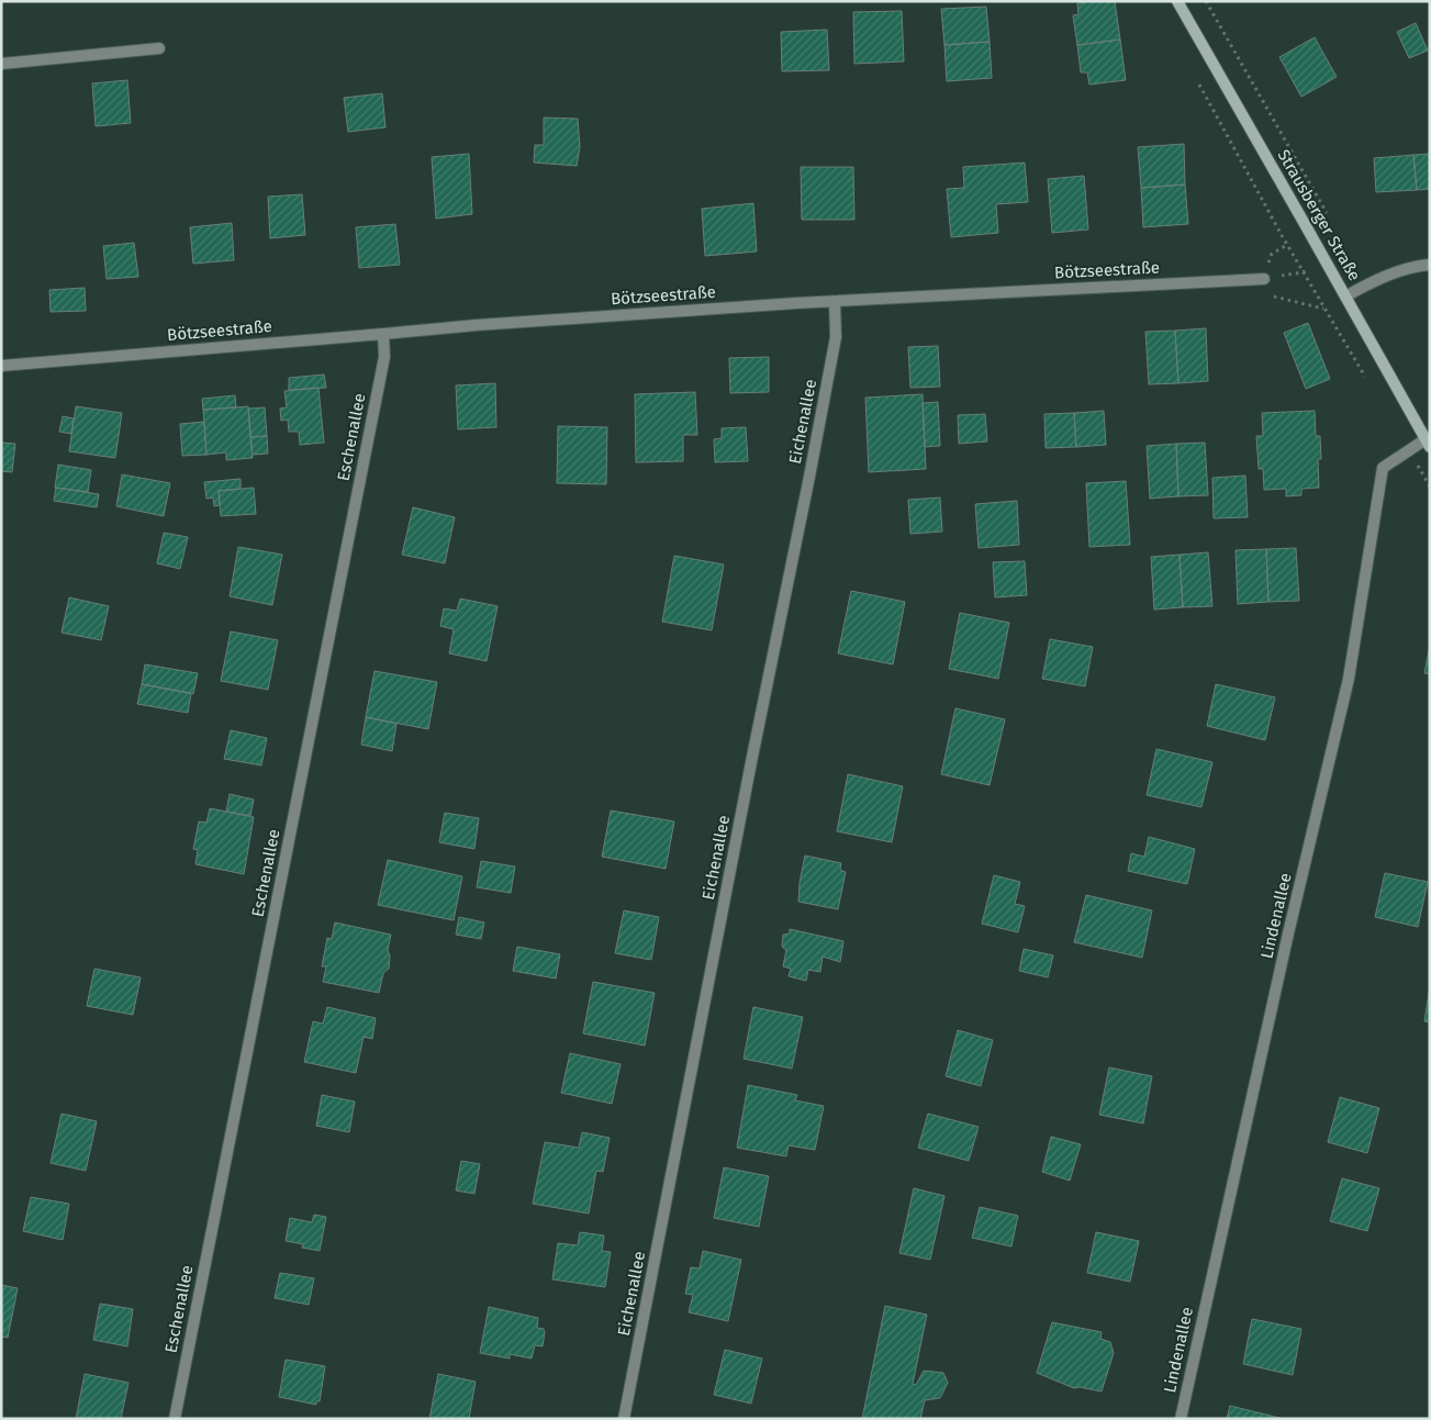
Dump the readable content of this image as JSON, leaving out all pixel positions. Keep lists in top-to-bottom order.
{
  "streets": {
    "main road": ["Strausberger Straße"],
    "street": [
      "Bötzseestraße",
      "Eichenallee",
      "Eschenallee",
      "Lindenallee"
    ]
  },
  "crossings": [
    ["Strausberger Straße", "Lindenallee"],
    ["Bötzseestraße", "Eichenallee"],
    ["Bötzseestraße", "Eschenallee"]
  ]
}
